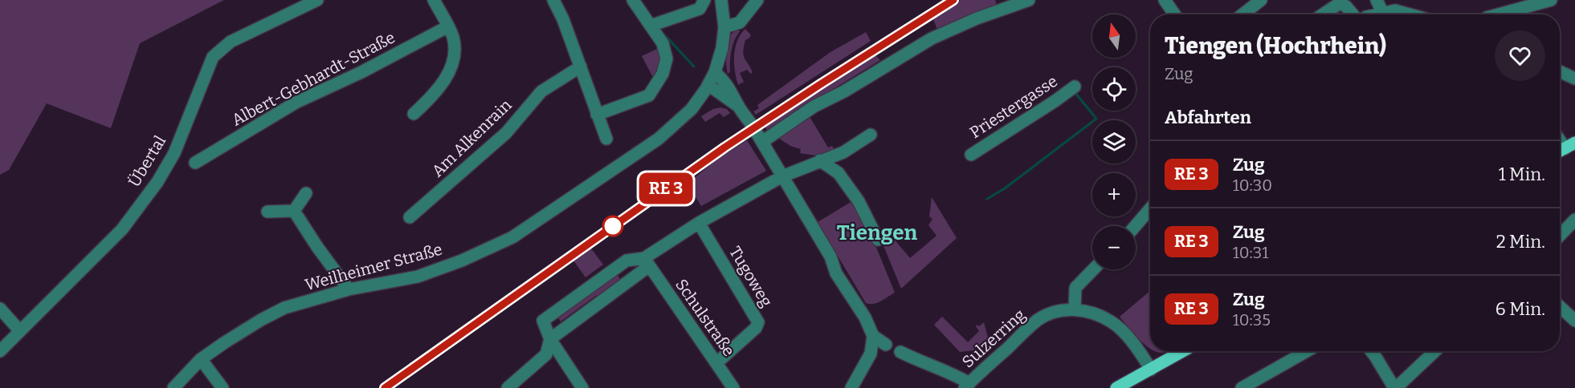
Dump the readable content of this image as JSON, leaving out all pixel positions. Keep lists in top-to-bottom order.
{
  "streets": {
    "street": [
      "Albert-Gebhardt-Straße",
      "Priestergasse",
      "Am Alkenrain",
      "Übertal",
      "Weilheimer Straße",
      "Tugoweg",
      "Schulstraße",
      "Sulzerring"
    ]
  },
  "crossings": [
    ["Tugoweg", "Schulstraße"]
  ],
  "districts": ["Tiengen"],
  "north": "top",
  "page": {
    "on_map": "RE 3",
    "map_buttons": ["+", "−"],
    "heading": [
      ["Tiengen (Hochrhein)", "Zug"],
      "Abfahrten"
    ],
    "list": [
      {
        "mark": "RE 3",
        "name": "Zug",
        "note": "10:30",
        "value": "1 Min."
      },
      {
        "mark": "RE 3",
        "name": "Zug",
        "note": "10:31",
        "value": "2 Min."
      },
      {
        "mark": "RE 3",
        "name": "Zug",
        "note": "10:35",
        "value": "6 Min."
      }
    ]
  }
}
